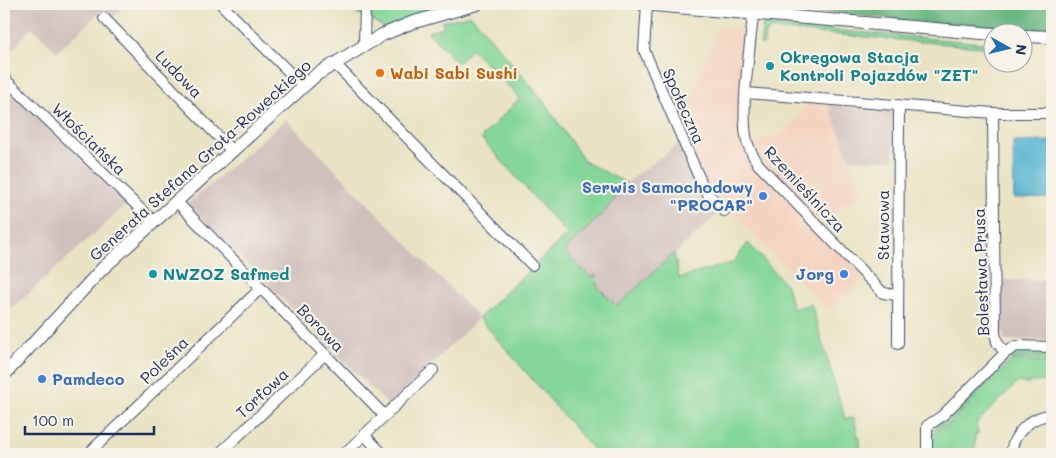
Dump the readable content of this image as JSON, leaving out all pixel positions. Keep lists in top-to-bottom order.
{
  "streets": {
    "street": [
      "Ludowa",
      "Społeczna",
      "Włościańska",
      "Generała Stefana Grota-Roweckiego",
      "Rzemieślnicza",
      "Stawowa",
      "Bolesława Prusa",
      "Borowa",
      "Poleśna",
      "Torfowa"
    ]
  },
  "crossings": [
    ["Ludowa", "Generała Stefana Grota-Roweckiego"],
    ["Włościańska", "Generała Stefana Grota-Roweckiego"],
    ["Generała Stefana Grota-Roweckiego", "Borowa"],
    ["Rzemieślnicza", "Stawowa"],
    ["Borowa", "Poleśna"],
    ["Borowa", "Torfowa"]
  ],
  "places": [
    "Okręgowa Stacja Kontroli Pojazdów \"ZET\"",
    "Wabi Sabi Sushi",
    "Serwis Samochodowy \"PROCAR\"",
    "NWZOZ Safmed",
    "Jorg",
    "Pamdeco"
  ],
  "scale_bar": "100 m",
  "north": "right"
}
